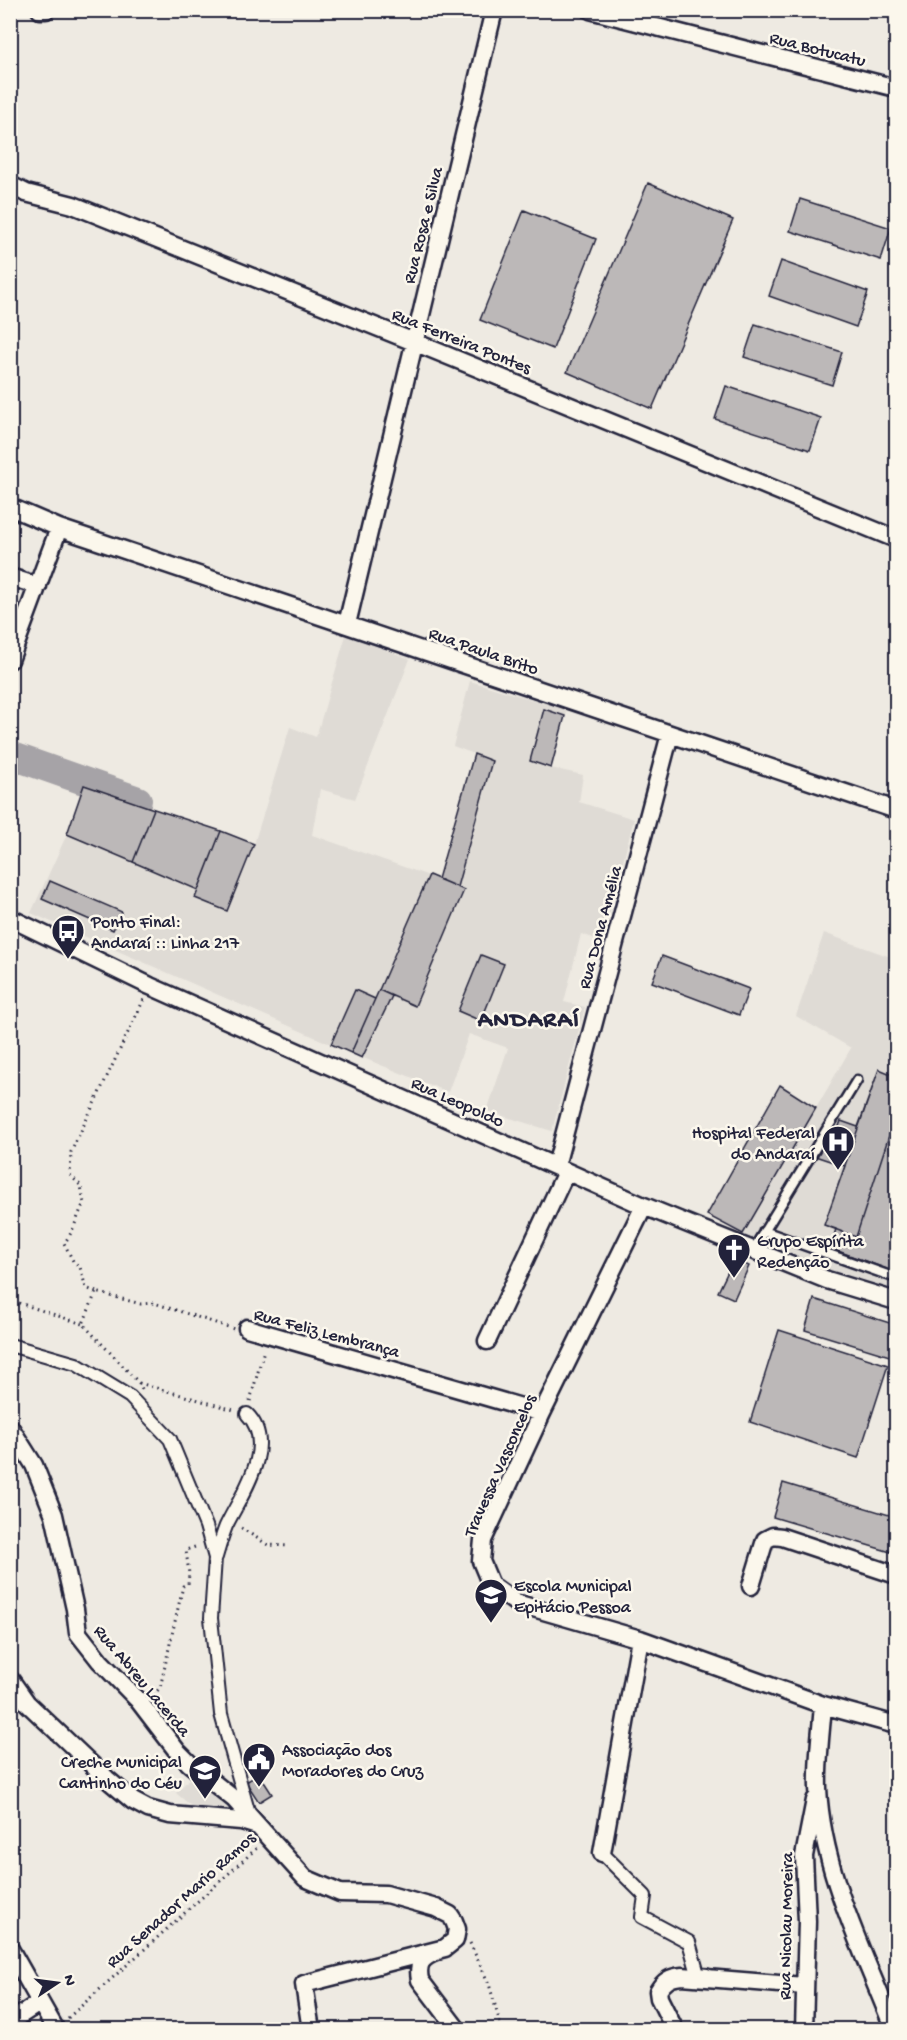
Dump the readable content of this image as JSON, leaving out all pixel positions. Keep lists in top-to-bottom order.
{
  "streets": {
    "street": [
      "Rua Botucatu",
      "Rua Rosa e Silva",
      "Rua Ferreira Pontes",
      "Rua Paula Brito",
      "Rua Dona Amélia",
      "Rua Leopoldo",
      "Rua Feliz Lembrança",
      "Travessa Vasconcelos",
      "Rua Abreu Lacerda",
      "Rua Nicolau Moreira"
    ],
    "path": ["Rua Senador Mario Ramos"]
  },
  "crossings": [
    ["Rua Rosa e Silva", "Rua Ferreira Pontes"],
    ["Rua Rosa e Silva", "Rua Paula Brito"],
    ["Rua Paula Brito", "Rua Dona Amélia"],
    ["Rua Dona Amélia", "Rua Leopoldo"],
    ["Rua Leopoldo", "Travessa Vasconcelos"],
    ["Rua Feliz Lembrança", "Travessa Vasconcelos"],
    ["Rua Abreu Lacerda", "Rua Senador Mario Ramos"]
  ],
  "districts": ["ANDARAÍ"],
  "places": {
    "bus stop": ["Ponto Final: Andaraí :: Linha 217"],
    "hospital": ["Hospital Federal do Andaraí"],
    "church": ["Grupo Espírita Redenção"],
    "school or university": ["Escola Municipal Epitácio Pessoa", "Creche Municipal Cantinho do Céu"],
    "public building": ["Associação dos Moradores do Cruz"]
  },
  "north": "right"
}
